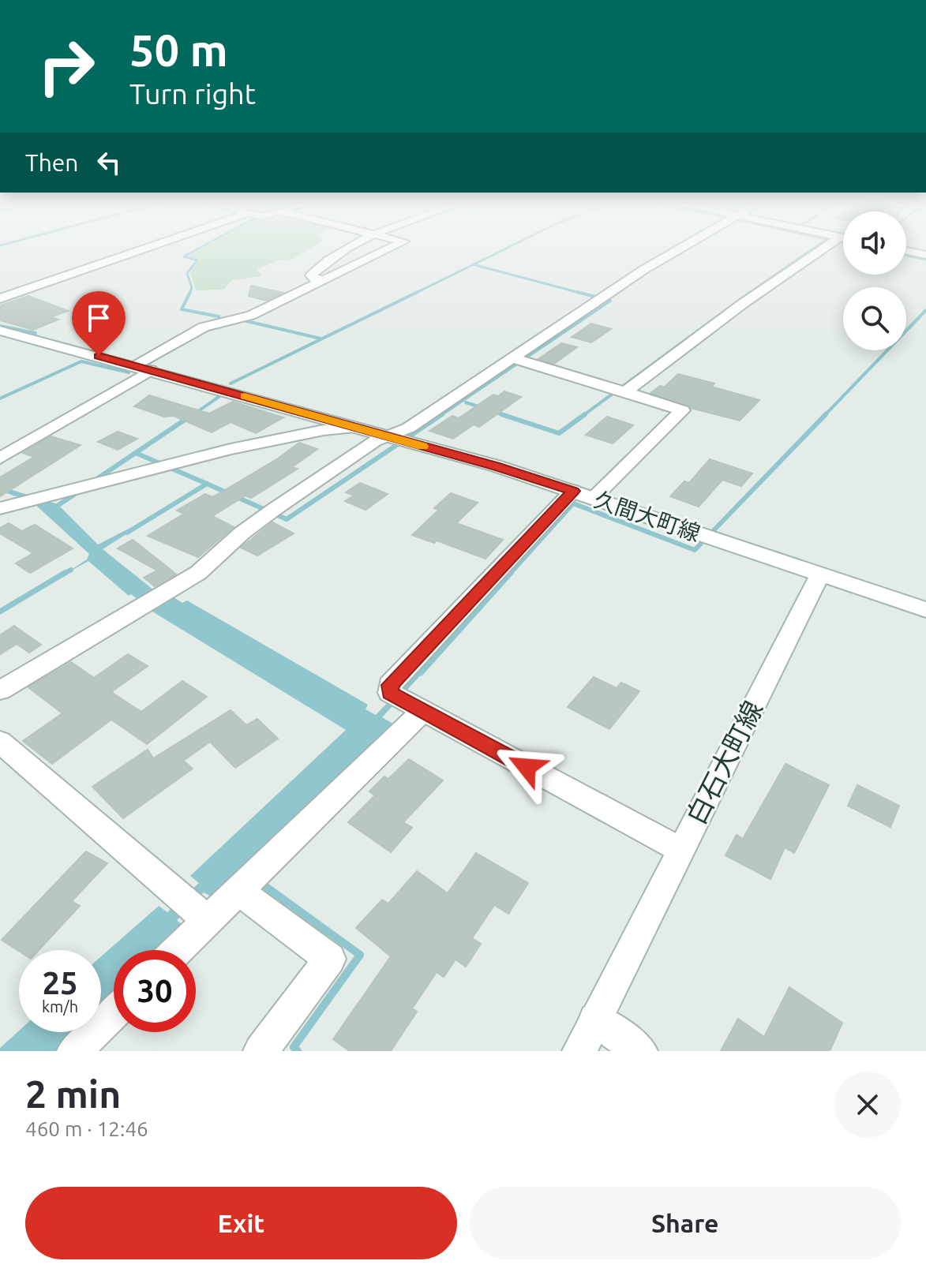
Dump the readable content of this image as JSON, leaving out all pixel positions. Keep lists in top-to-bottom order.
{
  "streets": {
    "street": ["久間大町線", "白石大町線"]
  },
  "crossings": [
    ["久間大町線", "白石大町線"]
  ],
  "page": {
    "turn": ["50 m", "Turn right"],
    "then": "Then",
    "speed": "25 km/h",
    "limit": "30",
    "heading": ["2 min", "460 m · 12:46"],
    "buttons": ["Exit", "Share"]
  }
}
